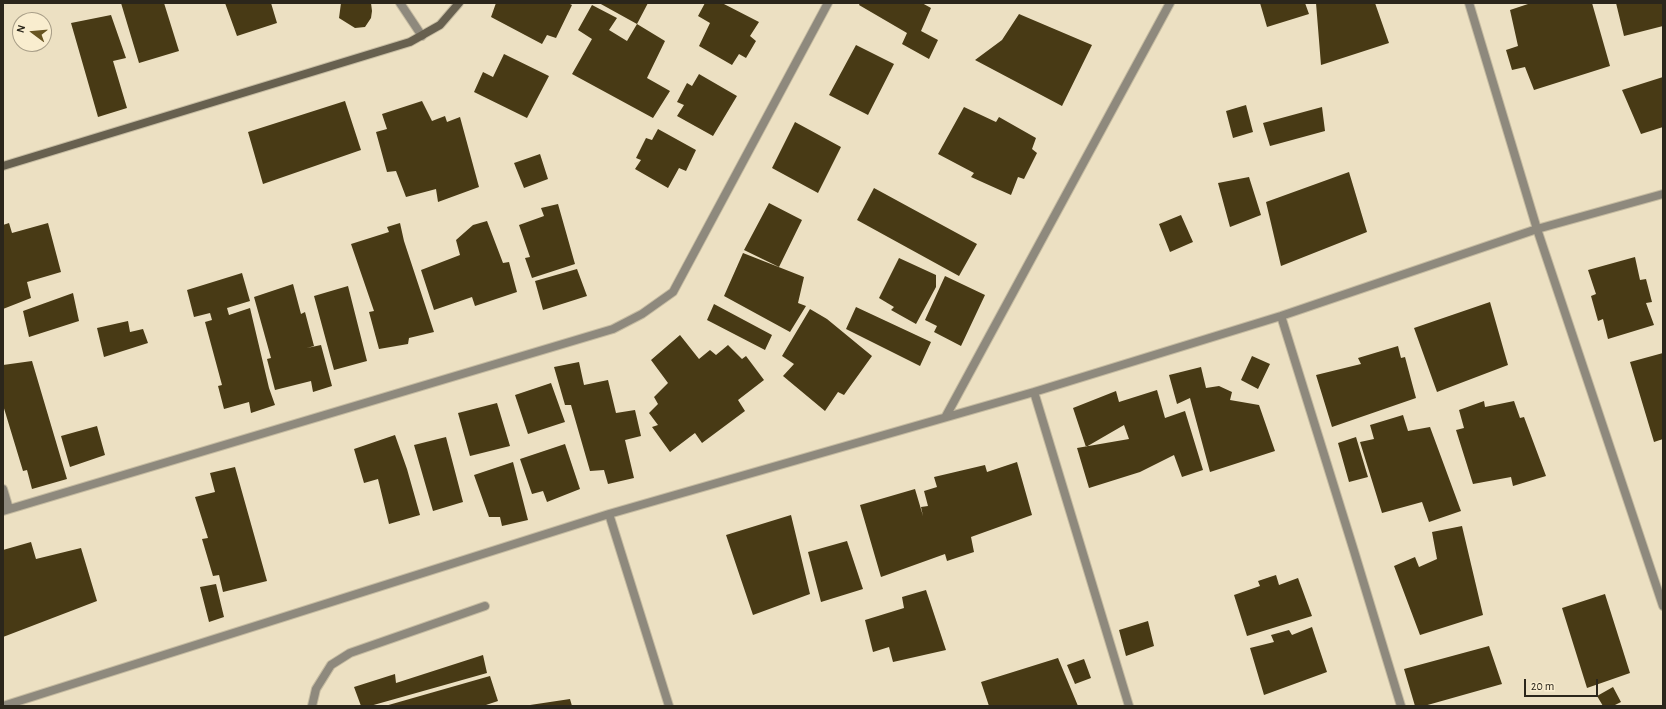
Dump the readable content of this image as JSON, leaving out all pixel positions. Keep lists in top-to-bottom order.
{
  "scale_bar": "20 m",
  "north": "left"
}
